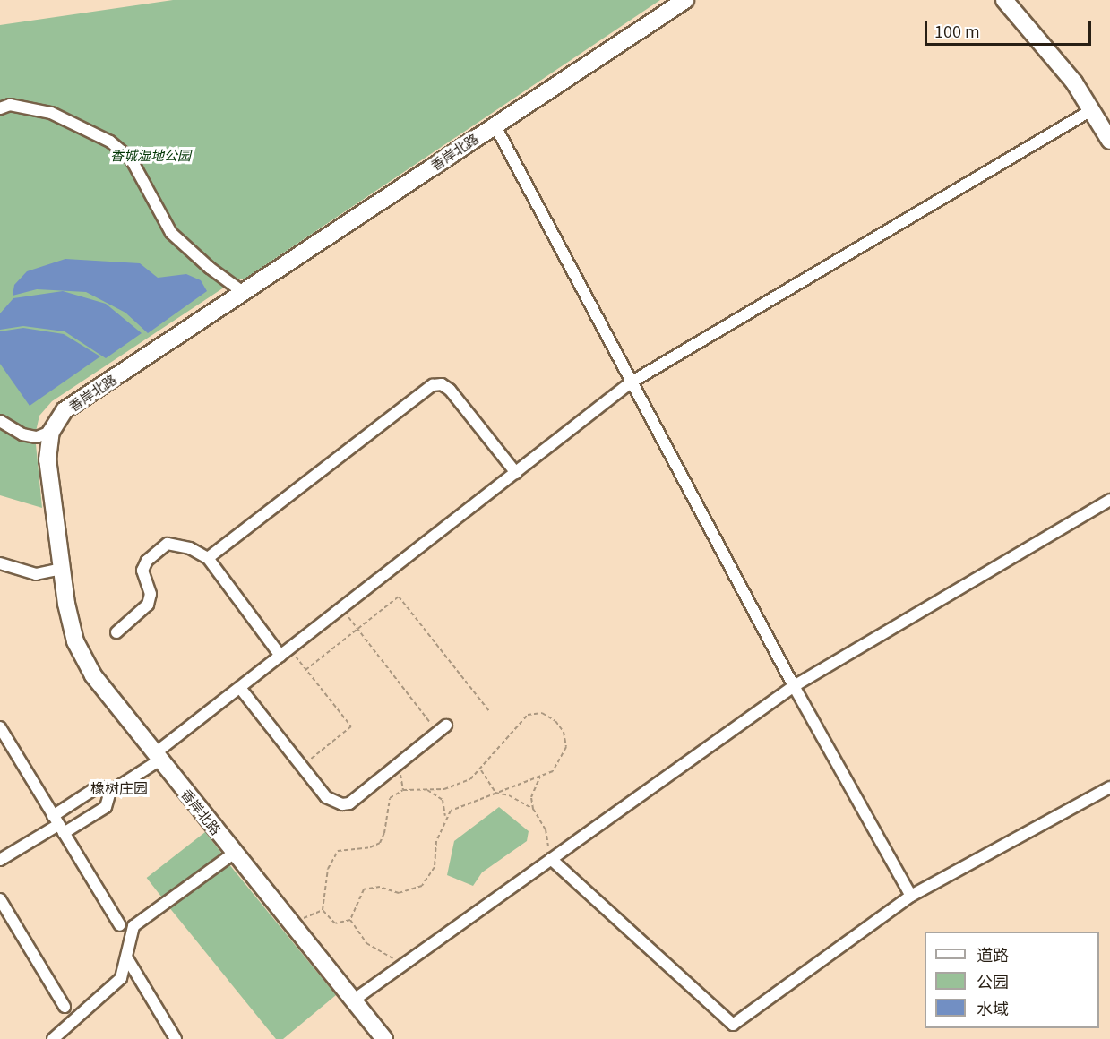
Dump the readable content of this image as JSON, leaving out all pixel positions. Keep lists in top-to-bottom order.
{
  "streets": {
    "street": ["香岸北路"]
  },
  "districts": ["橡树庄园"],
  "parks": ["香城湿地公园"],
  "legend": ["道路", "公园", "水域"],
  "scale_bar": "100 m"
}
